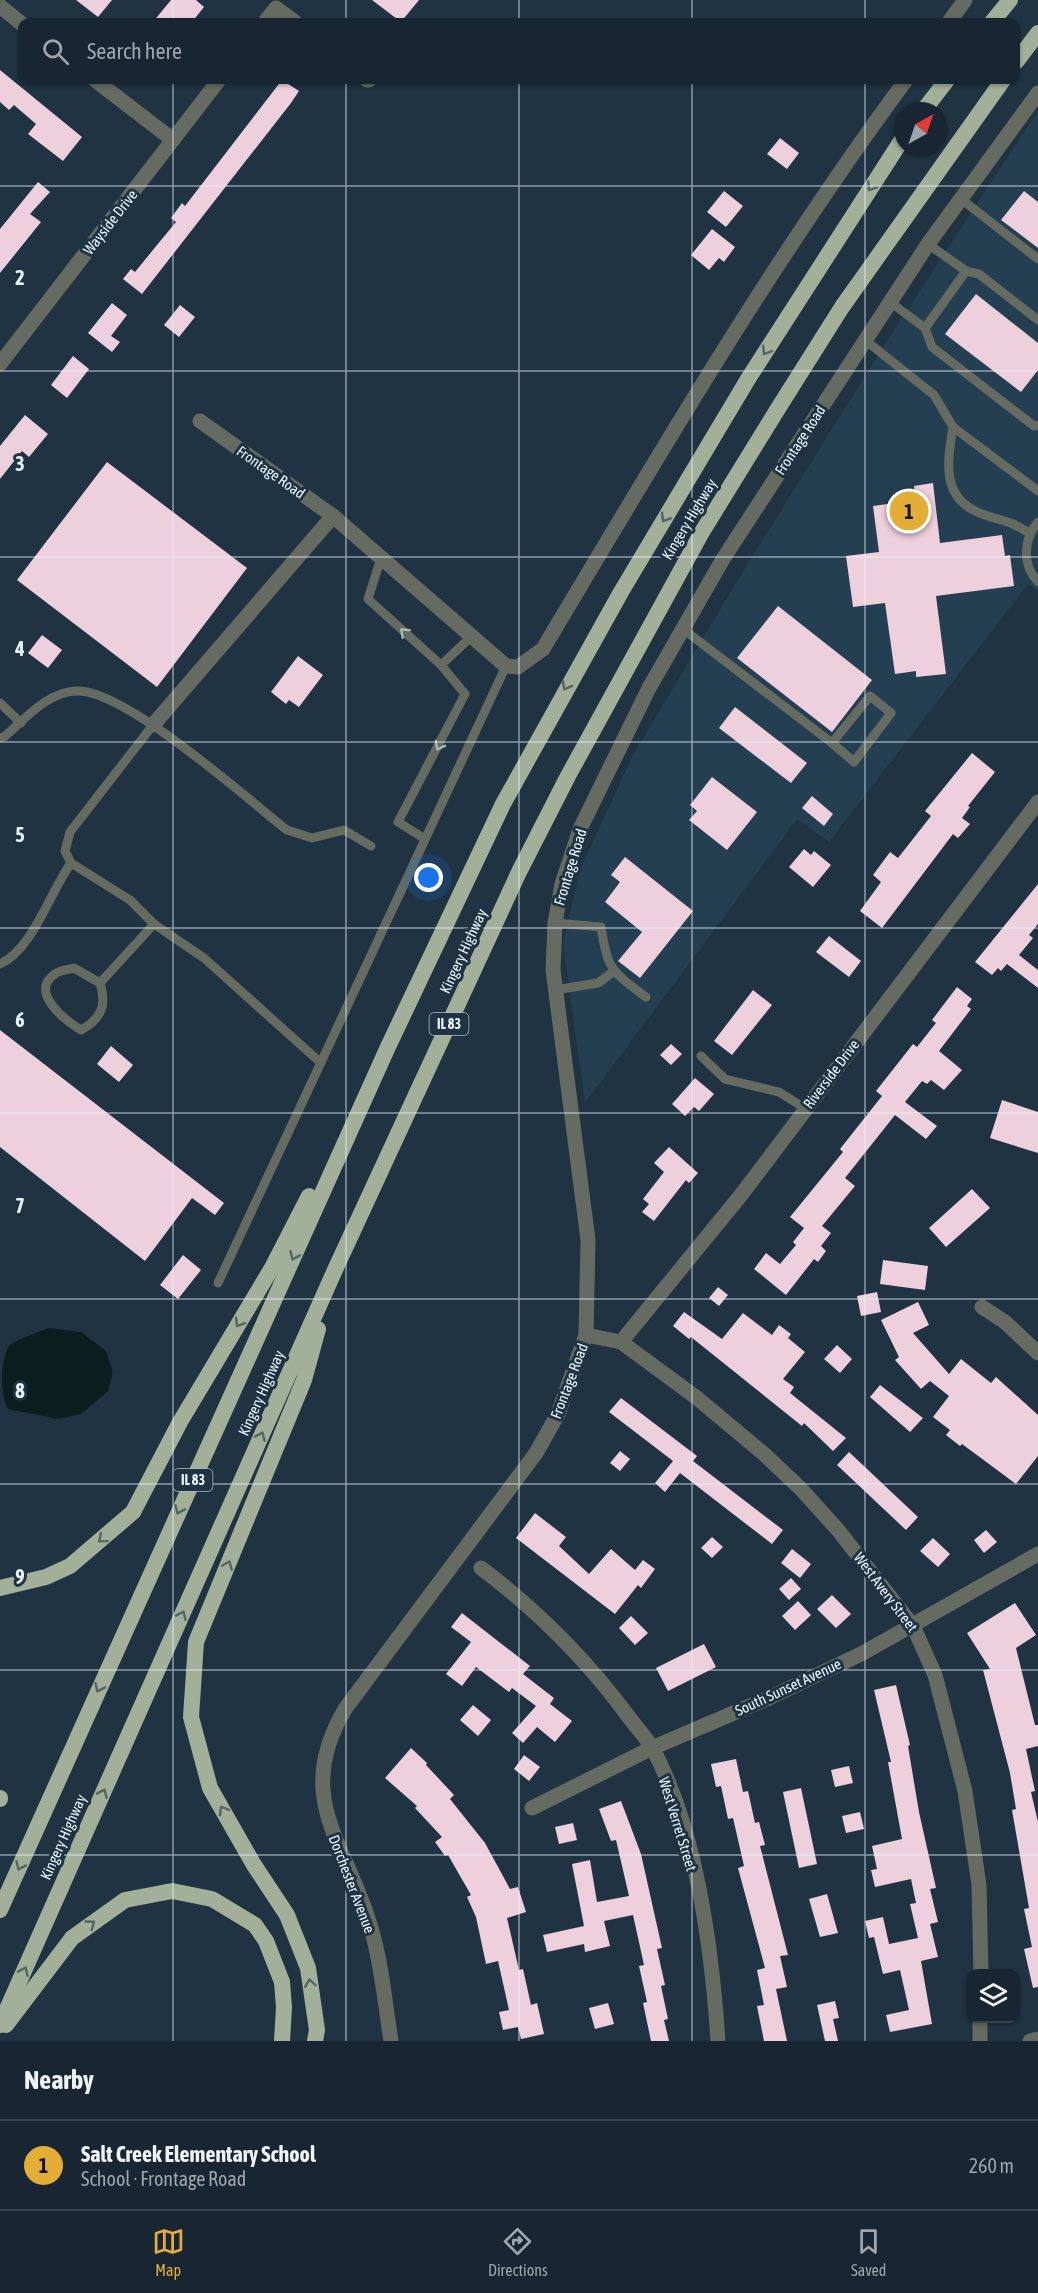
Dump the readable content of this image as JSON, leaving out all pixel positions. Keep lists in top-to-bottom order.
{
  "streets": {
    "highway": ["Kingery Highway", "IL 83"],
    "street": [
      "Wayside Drive",
      "Frontage Road",
      "Riverside Drive",
      "West Avery Street",
      "South Sunset Avenue",
      "West Verret Street",
      "Dorchester Avenue"
    ]
  },
  "crossings": [
    ["Frontage Road", "West Avery Street"],
    ["Frontage Road", "Dorchester Avenue"],
    ["Riverside Drive", "West Avery Street"],
    ["West Avery Street", "South Sunset Avenue"],
    ["South Sunset Avenue", "West Verret Street"]
  ],
  "north": "top right",
  "page": {
    "search": "Search here",
    "pins": "1",
    "heading": "Nearby",
    "list": [
      {
        "mark": "1",
        "name": "Salt Creek Elementary School",
        "note": "School · Frontage Road",
        "value": "260 m"
      }
    ],
    "nav": ["Map", "Directions", "Saved"]
  },
  "grid": {
    "rows": [
      "2",
      "3",
      "4",
      "5",
      "6",
      "7",
      "8",
      "9"
    ]
  }
}
